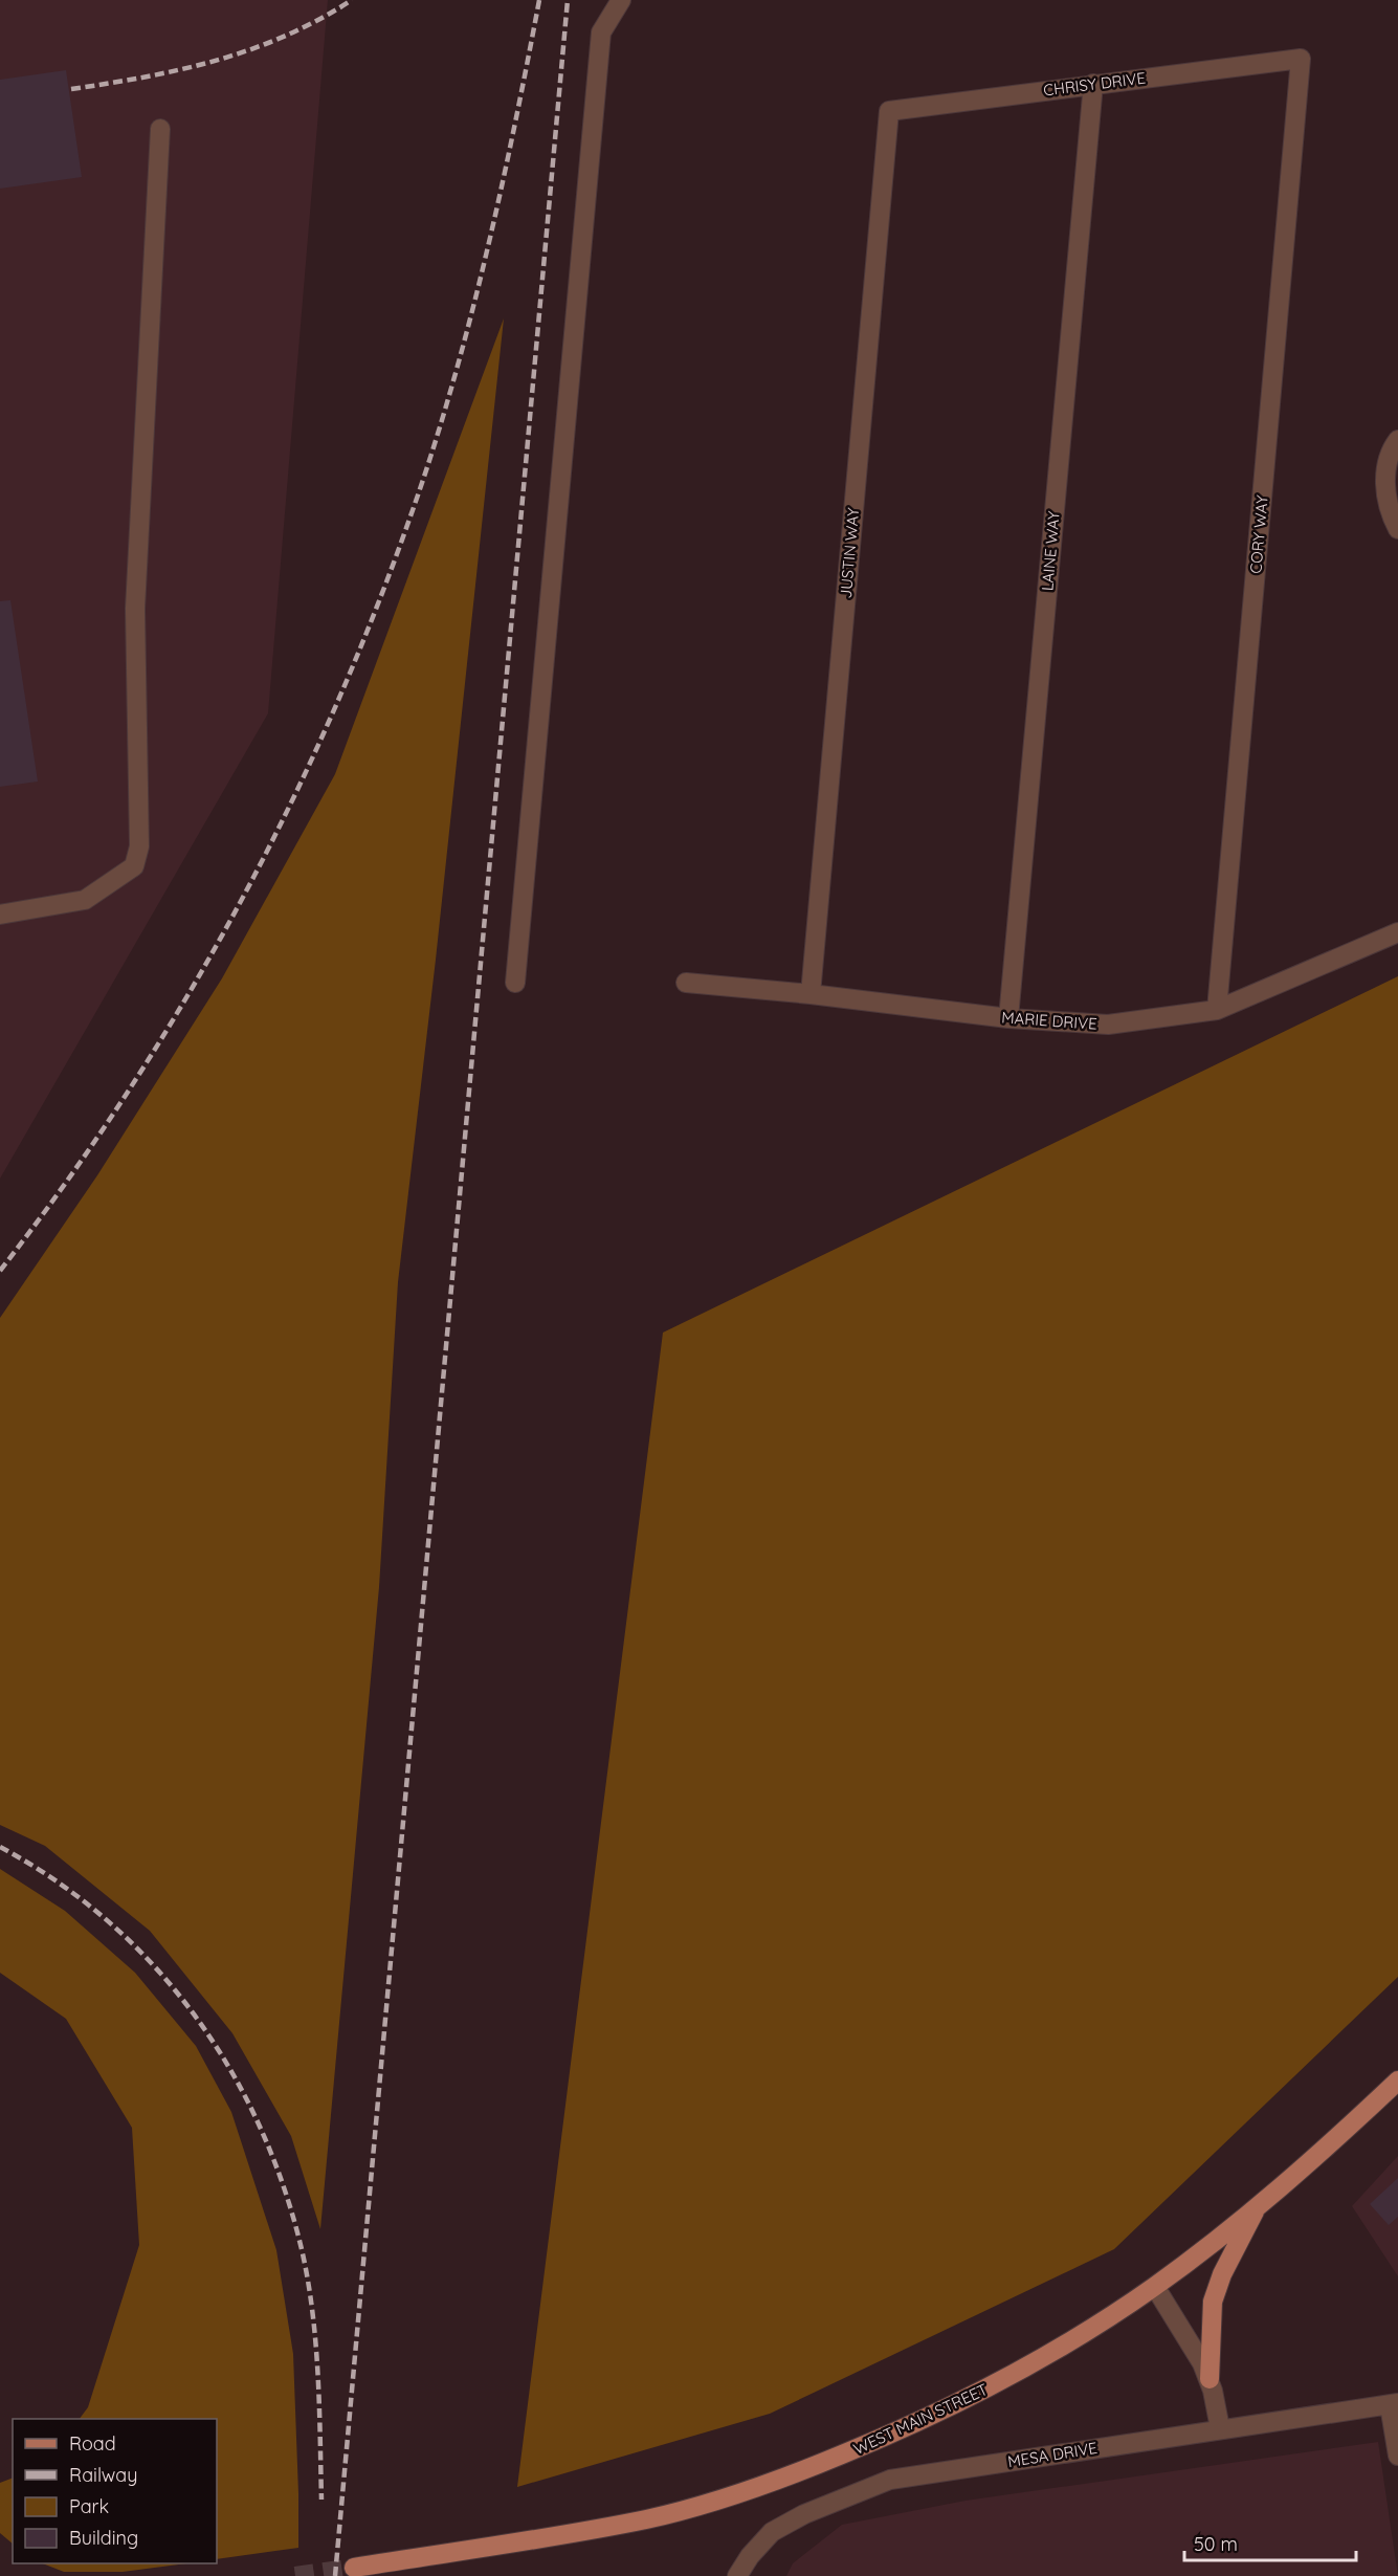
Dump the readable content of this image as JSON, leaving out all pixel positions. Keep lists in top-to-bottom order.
{
  "streets": {
    "main road": ["WEST MAIN STREET"],
    "street": [
      "CHRISY DRIVE",
      "CORY WAY",
      "LAINE WAY",
      "JUSTIN WAY",
      "MARIE DRIVE",
      "MESA DRIVE"
    ]
  },
  "crossings": [
    ["CHRISY DRIVE", "CORY WAY"],
    ["CHRISY DRIVE", "LAINE WAY"],
    ["CHRISY DRIVE", "JUSTIN WAY"],
    ["CORY WAY", "MARIE DRIVE"],
    ["LAINE WAY", "MARIE DRIVE"],
    ["JUSTIN WAY", "MARIE DRIVE"]
  ],
  "legend": [
    "Road",
    "Railway",
    "Park",
    "Building"
  ],
  "scale_bar": "50 m"
}
